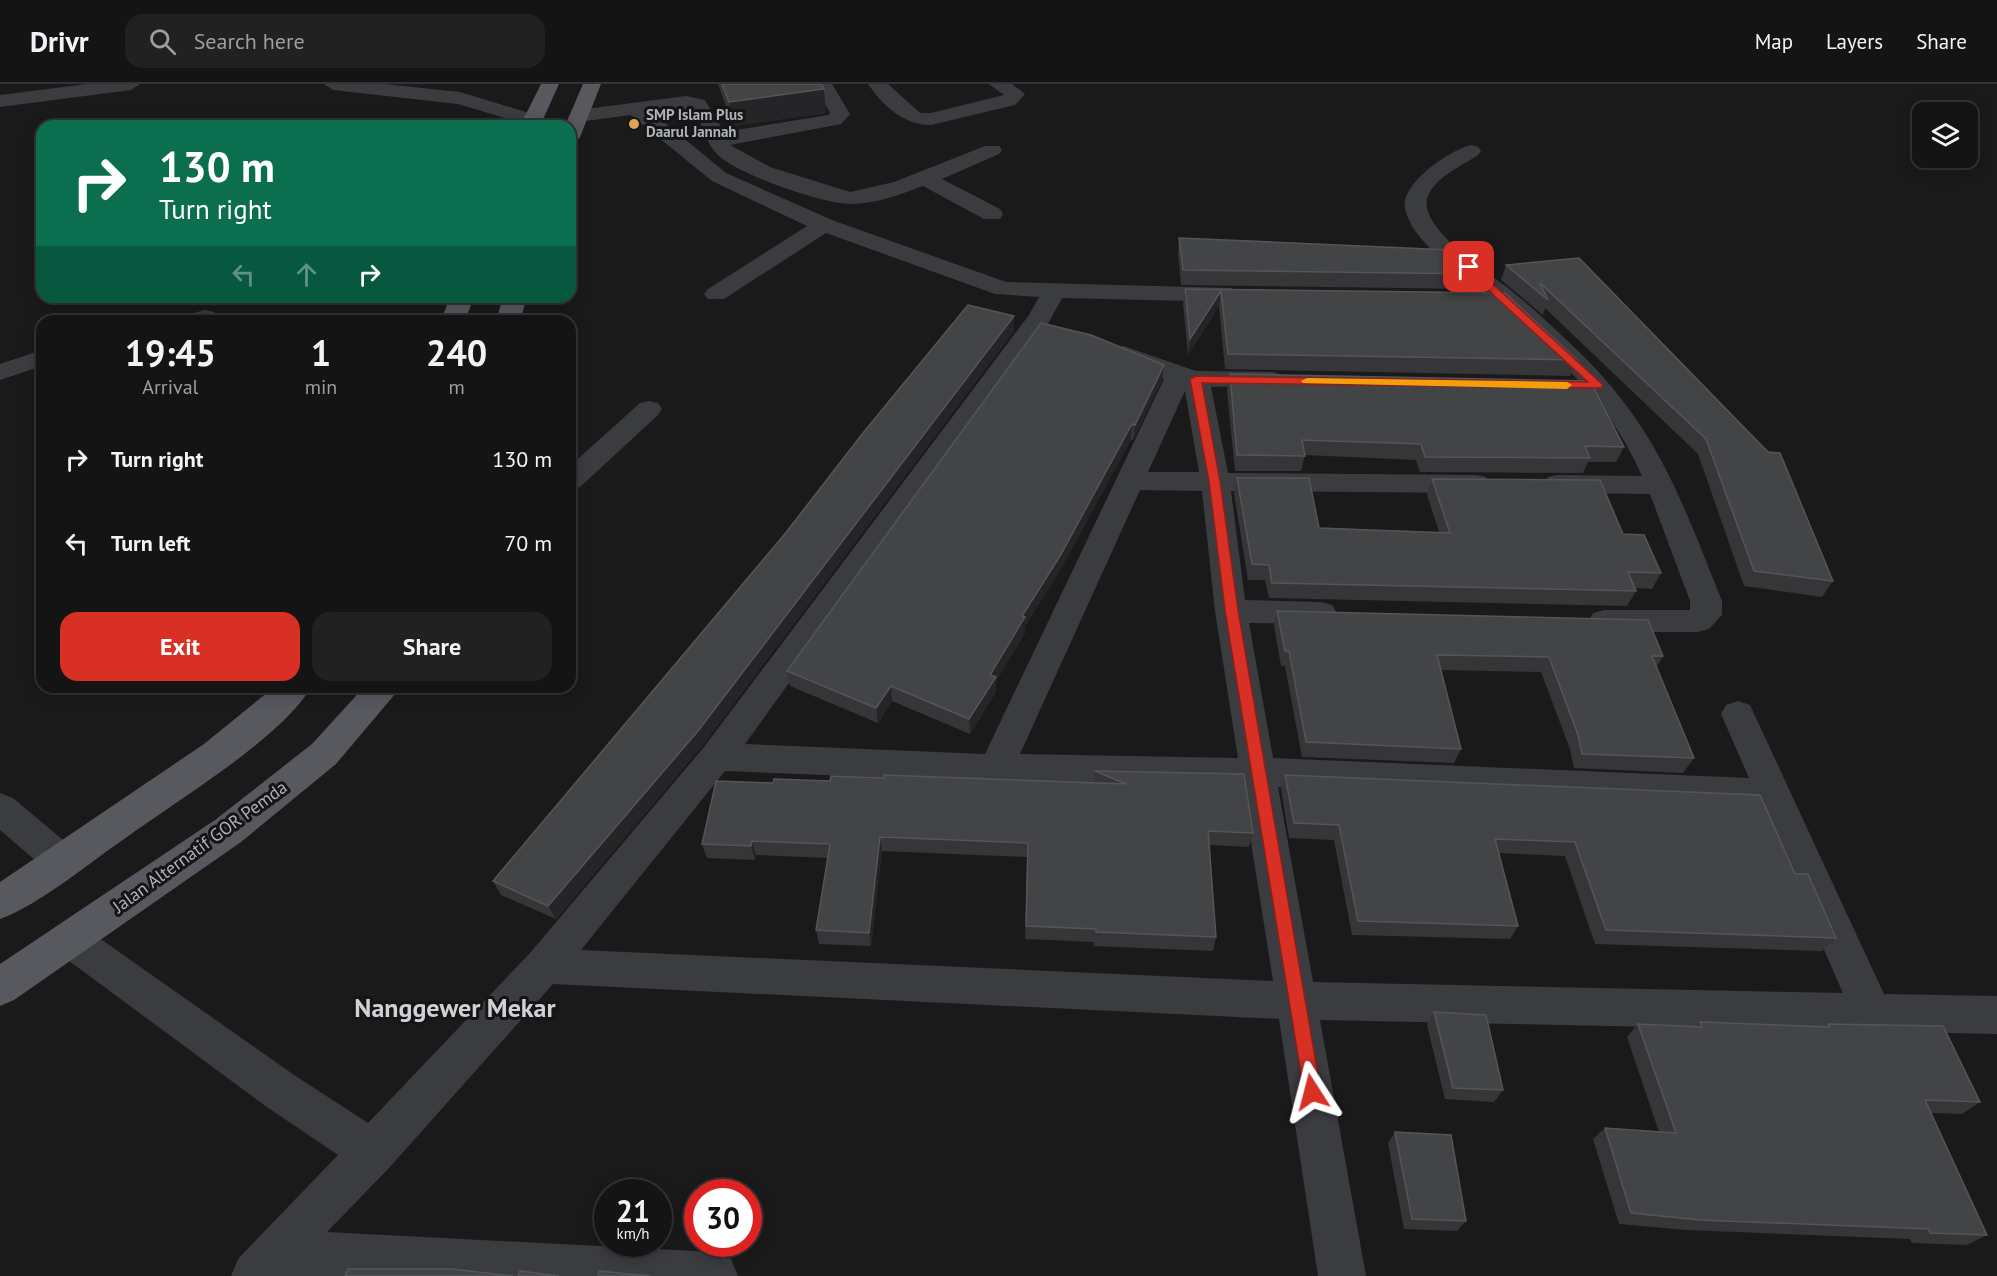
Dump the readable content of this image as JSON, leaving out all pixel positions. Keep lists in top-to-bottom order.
{
  "streets": {
    "main road": ["Jalan Alternatif GOR Pemda"]
  },
  "districts": ["Nanggewer Mekar"],
  "places": ["SMP Islam Plus Daarul Jannah"],
  "page": {
    "header": "Drivr",
    "search": "Search here",
    "nav": ["Map", "Layers", "Share"],
    "turn": ["130 m", "Turn right"],
    "eta": [
      "19:45",
      "Arrival",
      "1",
      "min",
      "240",
      "m"
    ],
    "list": [
      {
        "name": "Turn right",
        "value": "130 m"
      },
      {
        "name": "Turn left",
        "value": "70 m"
      }
    ],
    "buttons": ["Exit", "Share"],
    "speed": "21 km/h",
    "limit": "30"
  }
}
